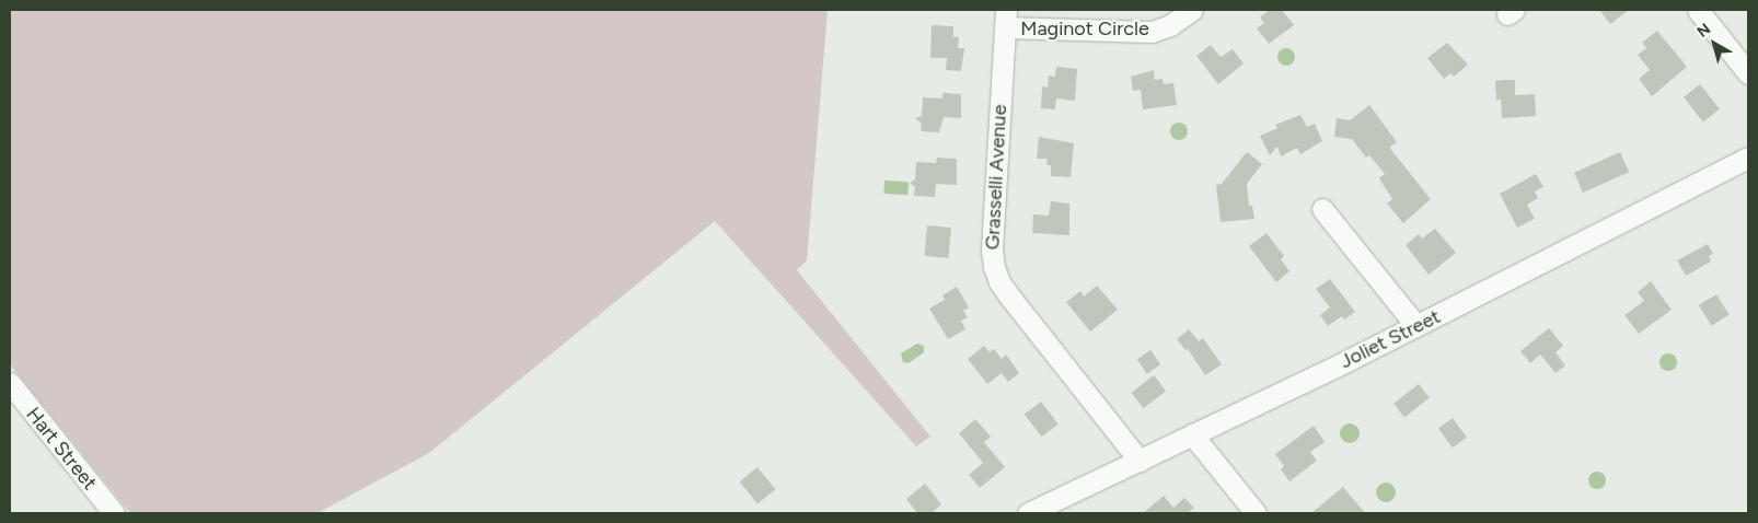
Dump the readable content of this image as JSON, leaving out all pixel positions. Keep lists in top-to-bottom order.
{
  "streets": {
    "street": [
      "Maginot Circle",
      "Grasselli Avenue",
      "Joliet Street",
      "Hart Street"
    ]
  },
  "crossings": [
    ["Maginot Circle", "Grasselli Avenue"],
    ["Grasselli Avenue", "Joliet Street"]
  ],
  "north": "top left"
}
